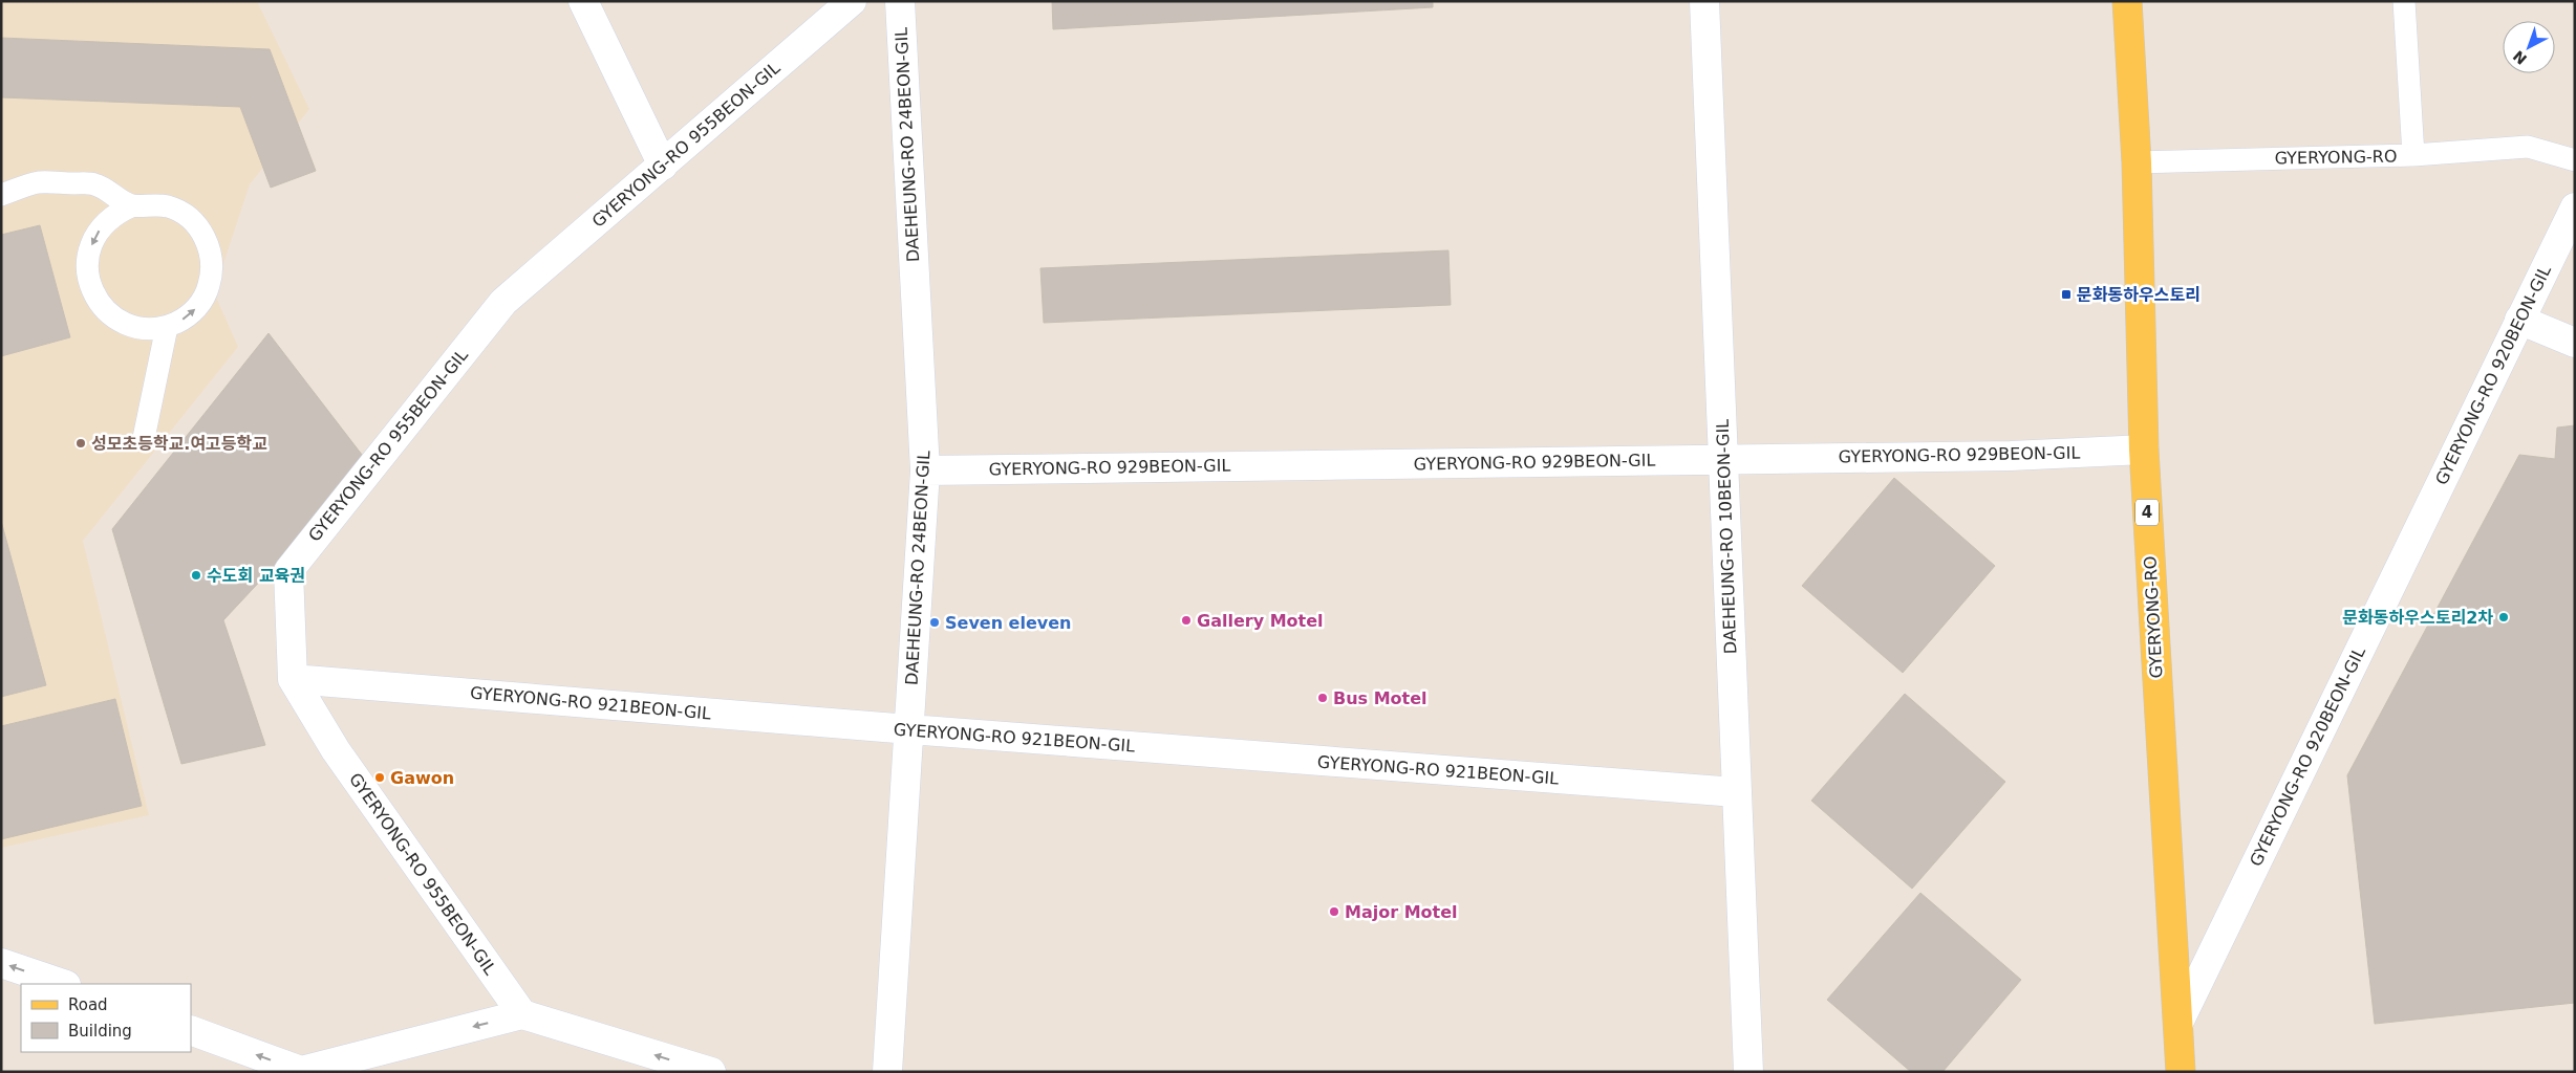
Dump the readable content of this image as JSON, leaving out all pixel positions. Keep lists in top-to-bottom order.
{
  "streets": {
    "main road": ["GYERYONG-RO", "4"],
    "street": [
      "GYERYONG-RO 955BEON-GIL",
      "DAEHEUNG-RO 24BEON-GIL",
      "GYERYONG-RO 920BEON-GIL",
      "GYERYONG-RO 929BEON-GIL",
      "DAEHEUNG-RO 10BEON-GIL",
      "GYERYONG-RO 921BEON-GIL"
    ]
  },
  "crossings": [
    ["GYERYONG-RO 955BEON-GIL", "GYERYONG-RO 921BEON-GIL"],
    ["DAEHEUNG-RO 24BEON-GIL", "GYERYONG-RO 929BEON-GIL"],
    ["DAEHEUNG-RO 24BEON-GIL", "GYERYONG-RO 921BEON-GIL"],
    ["GYERYONG-RO", "GYERYONG-RO 920BEON-GIL"],
    ["GYERYONG-RO", "GYERYONG-RO 929BEON-GIL"],
    ["GYERYONG-RO 929BEON-GIL", "DAEHEUNG-RO 10BEON-GIL"],
    ["DAEHEUNG-RO 10BEON-GIL", "GYERYONG-RO 921BEON-GIL"]
  ],
  "places": {
    "transit": ["문화동하우스토리"],
    "other": [
      "성모초등학교.여고등학교",
      "수도회 교육권",
      "문화동하우스토리2차",
      "Gallery Motel",
      "Seven eleven",
      "Bus Motel",
      "Gawon",
      "Major Motel"
    ]
  },
  "legend": ["Road", "Building"],
  "north": "bottom left"
}
